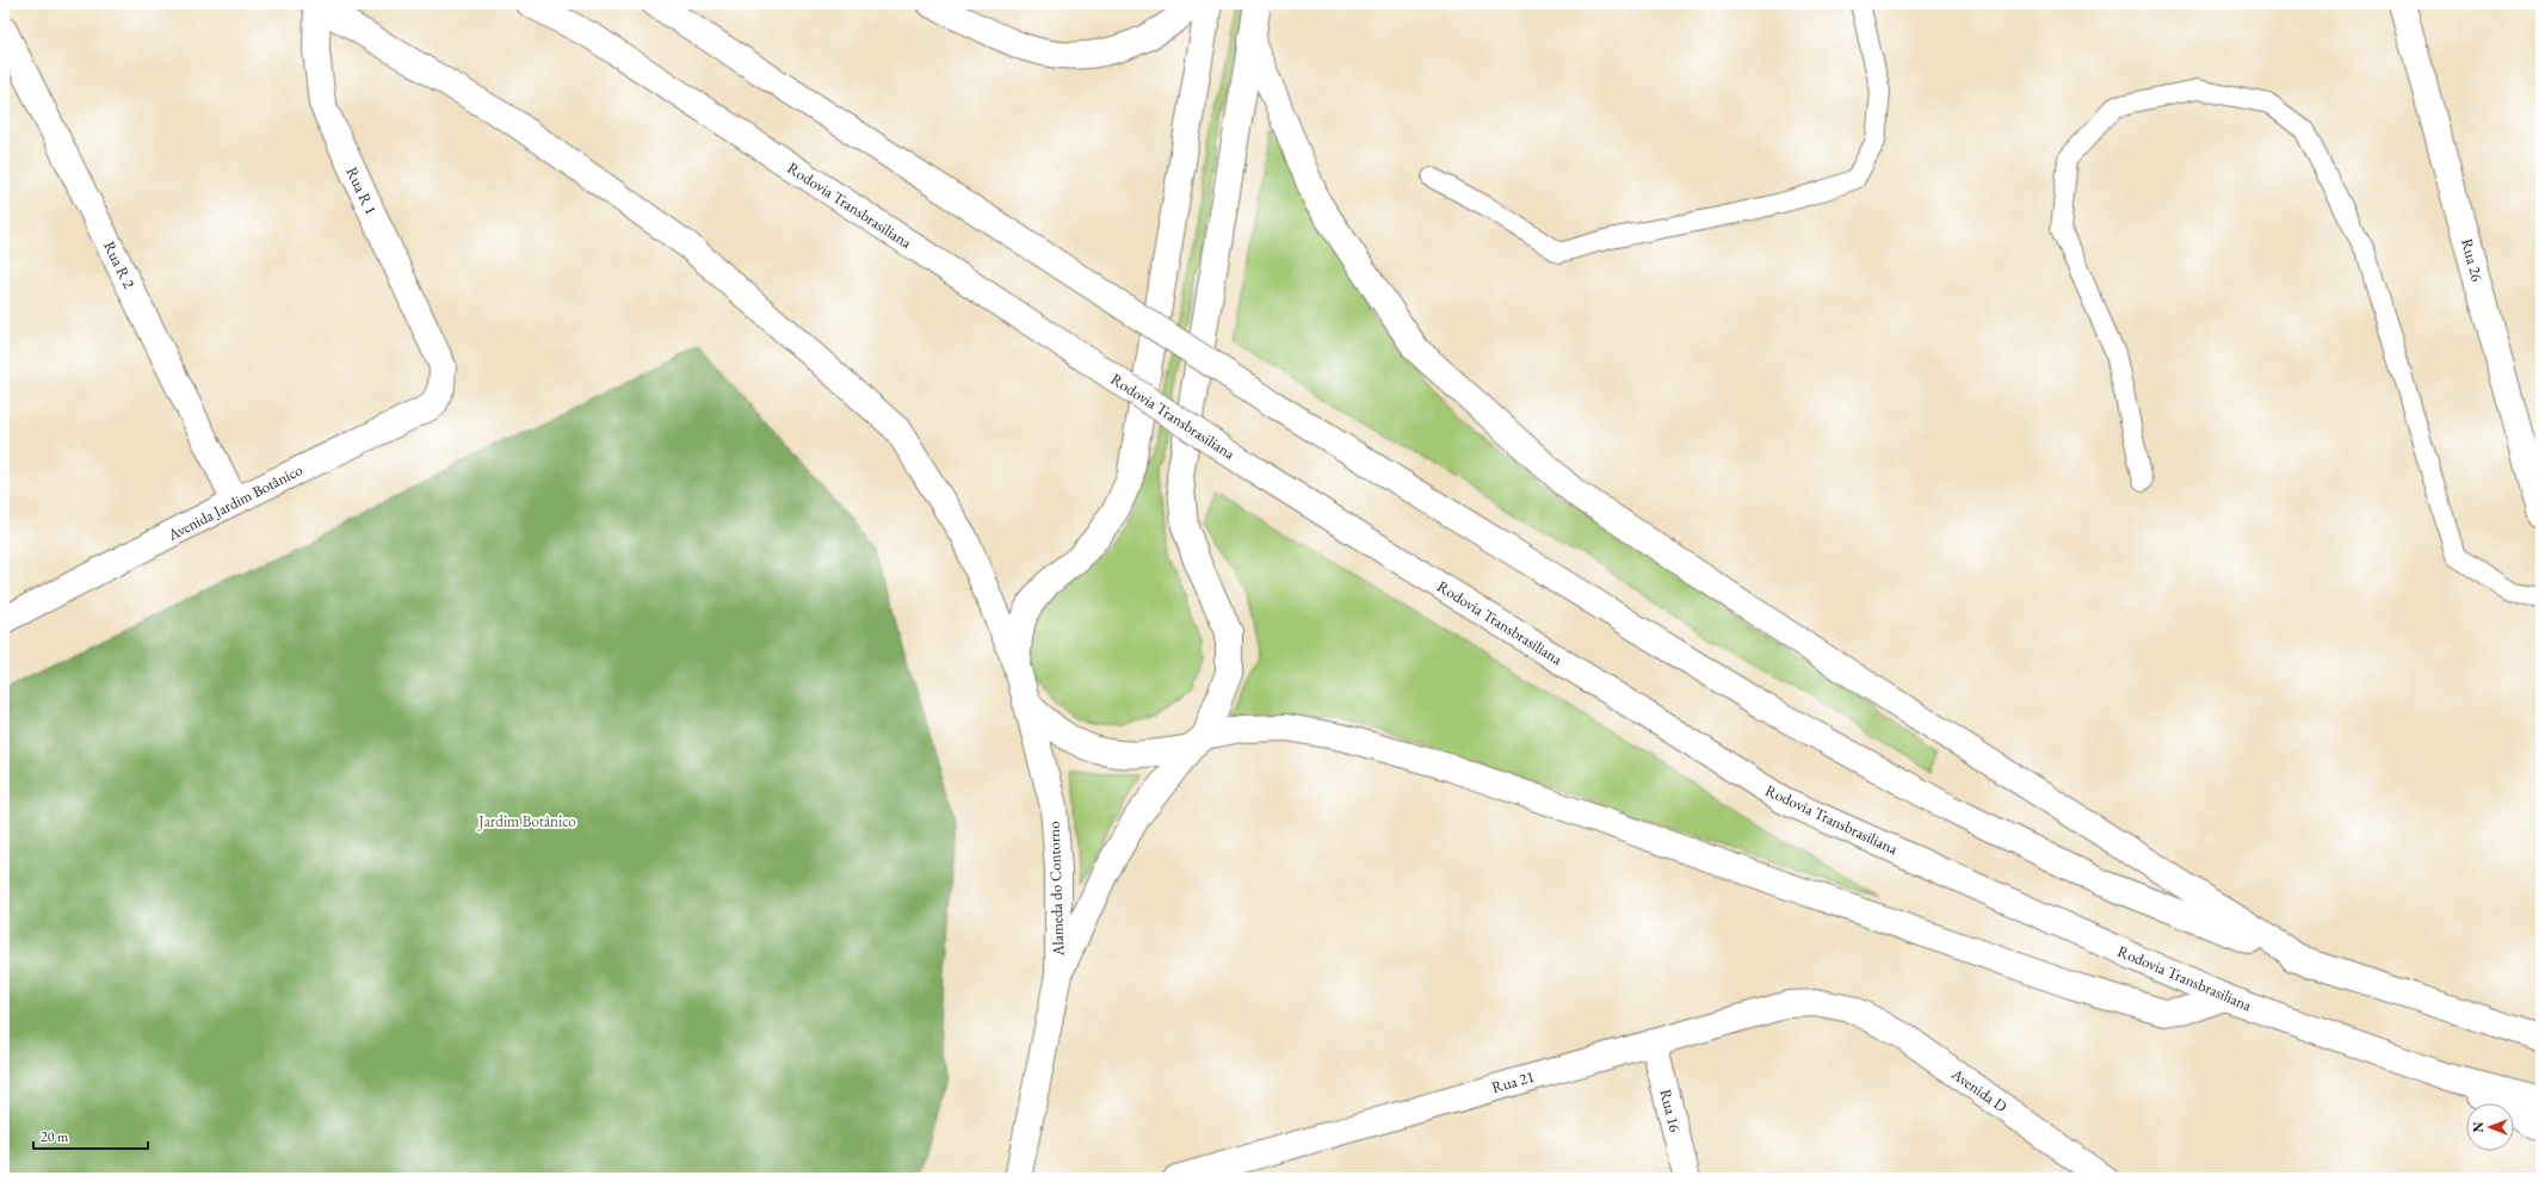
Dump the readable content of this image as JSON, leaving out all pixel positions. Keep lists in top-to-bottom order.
{
  "streets": {
    "main road": [
      "Rua R 1",
      "Rodovia Transbrasiliana",
      "Rua 26",
      "Rua R 2",
      "Avenida Jardim Botânico",
      "Alameda do Contorno",
      "Rua 21",
      "Avenida D",
      "Rua 16"
    ]
  },
  "crossings": [
    ["Rua R 1", "Avenida Jardim Botânico"],
    ["Rua R 2", "Avenida Jardim Botânico"],
    ["Rua 21", "Avenida D"],
    ["Rua 21", "Rua 16"]
  ],
  "parks": ["Jardim Botânico"],
  "scale_bar": "20 m",
  "north": "left"
}
